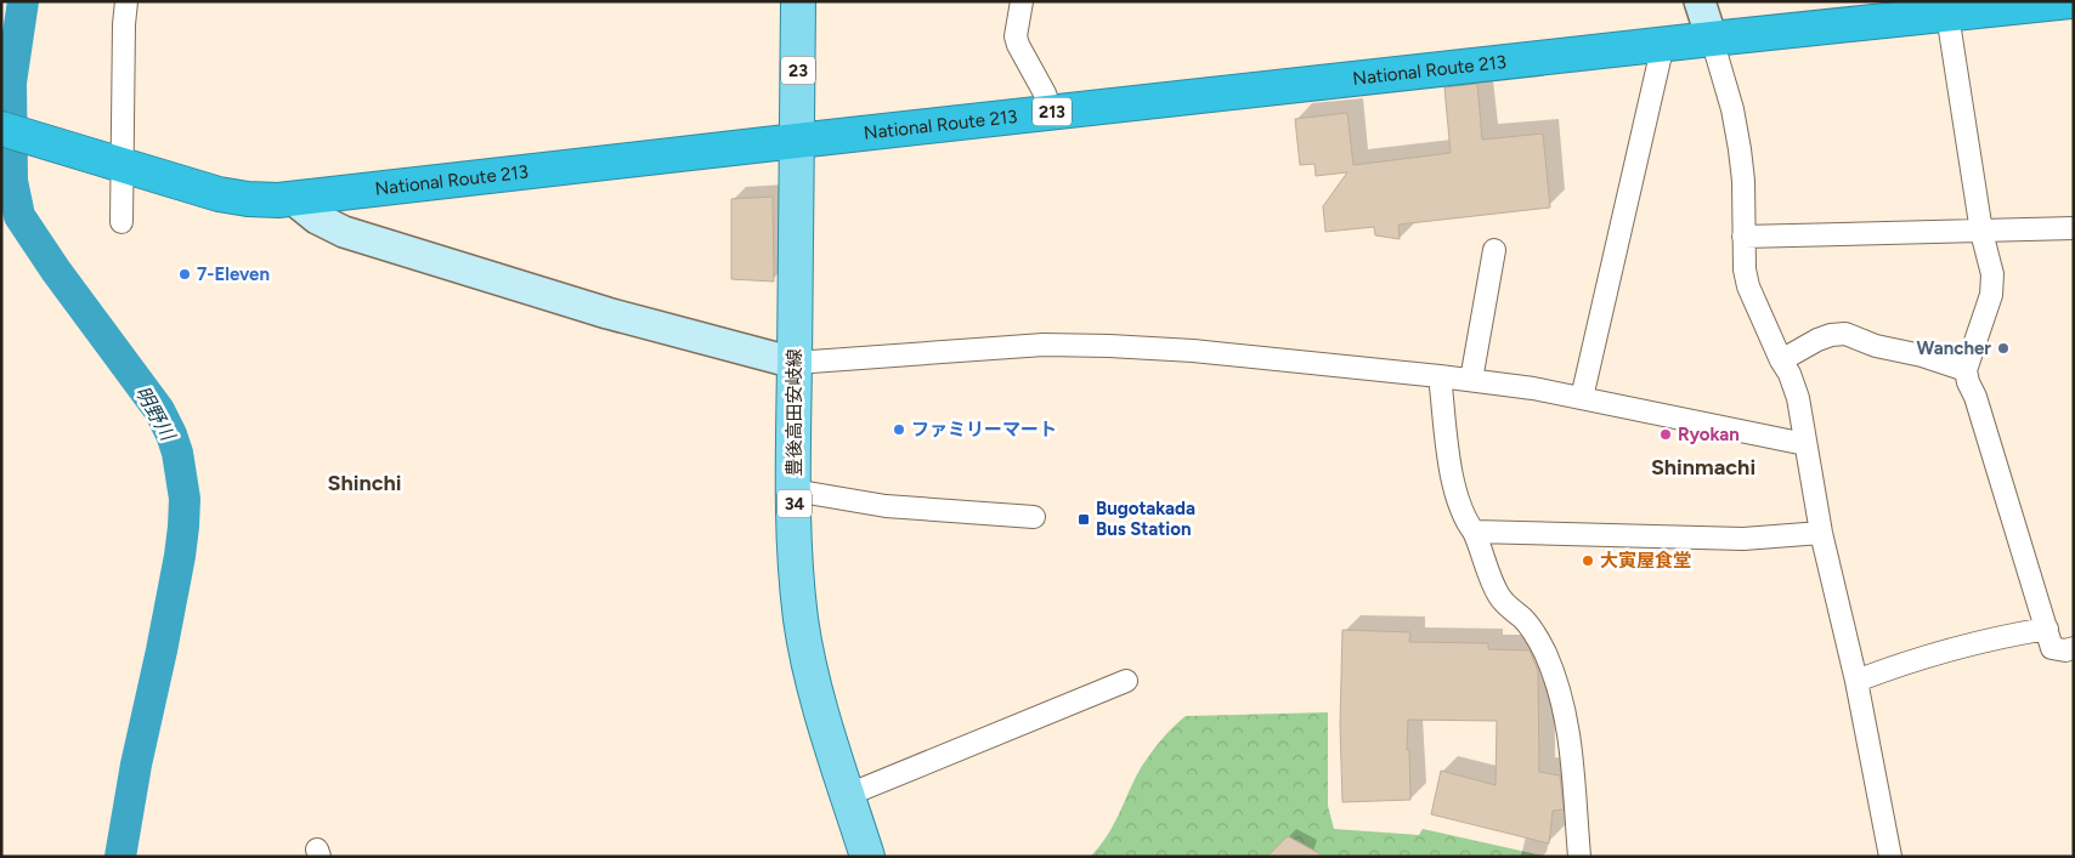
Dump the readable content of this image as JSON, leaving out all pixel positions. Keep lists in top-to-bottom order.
{
  "streets": {
    "highway": ["National Route 213", "213"],
    "main road": ["23", "豊後高田安岐線", "34"]
  },
  "crossings": [
    ["23", "National Route 213"],
    ["23", "豊後高田安岐線"],
    ["National Route 213", "豊後高田安岐線"]
  ],
  "districts": ["Shinmachi", "Shinchi"],
  "water": ["明野川"],
  "places": {
    "other": [
      "7-Eleven",
      "Wancher",
      "ファミリーマート",
      "Ryokan",
      "大寅屋食堂"
    ],
    "transit": ["Bugotakada Bus Station"]
  }
}
